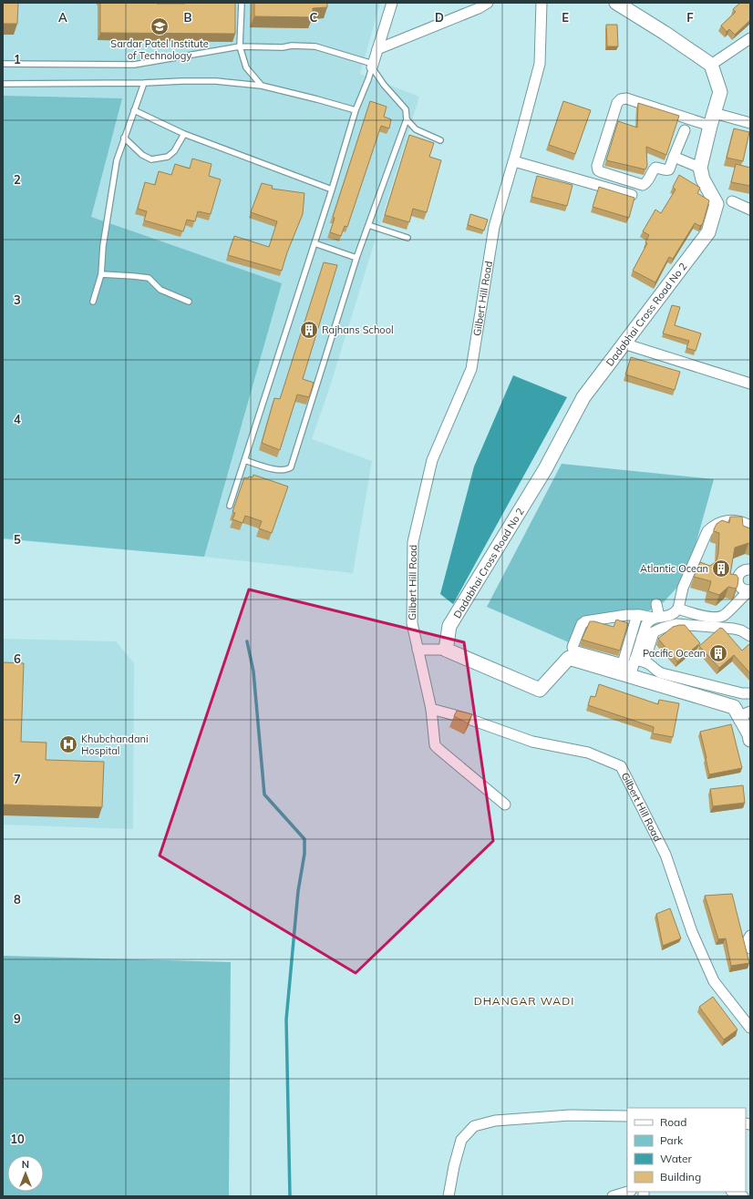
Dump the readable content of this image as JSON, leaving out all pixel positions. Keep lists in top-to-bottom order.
{
  "streets": {
    "street": ["Gilbert Hill Road", "Dadabhai Cross Road No 2"]
  },
  "districts": ["DHANGAR WADI"],
  "places": {
    "school or university": ["Sardar Patel Institute of Technology"],
    "building": ["Rajhans School", "Atlantic Ocean", "Pacific Ocean"],
    "hospital": ["Khubchandani Hospital"]
  },
  "legend": [
    "Road",
    "Park",
    "Water",
    "Building"
  ],
  "north": "top",
  "grid": {
    "columns": [
      "A",
      "B",
      "C",
      "D",
      "E",
      "F"
    ],
    "rows": [
      "1",
      "2",
      "3",
      "4",
      "5",
      "6",
      "7",
      "8",
      "9",
      "10"
    ]
  }
}
